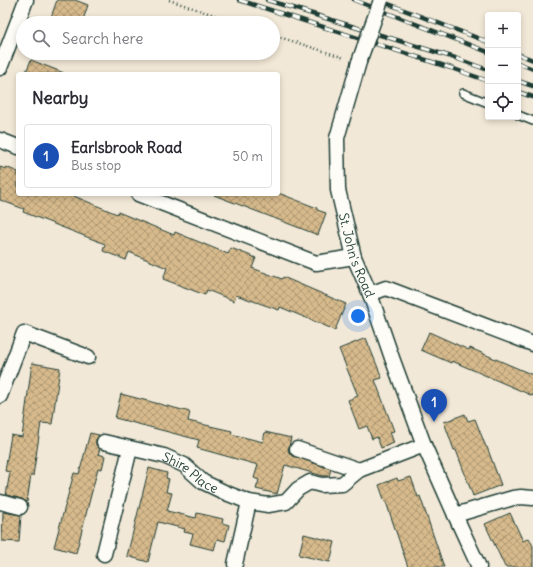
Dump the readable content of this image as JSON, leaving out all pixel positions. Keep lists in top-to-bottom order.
{
  "streets": {
    "street": ["St. John's Road", "Shire Place"]
  },
  "crossings": [
    ["St. John's Road", "Shire Place"]
  ],
  "page": {
    "map_buttons": ["+", "−"],
    "search": "Search here",
    "heading": "Nearby",
    "list": [
      {
        "mark": "1",
        "name": "Earlsbrook Road",
        "note": "Bus stop",
        "value": "50 m"
      }
    ],
    "pins": "1"
  }
}
